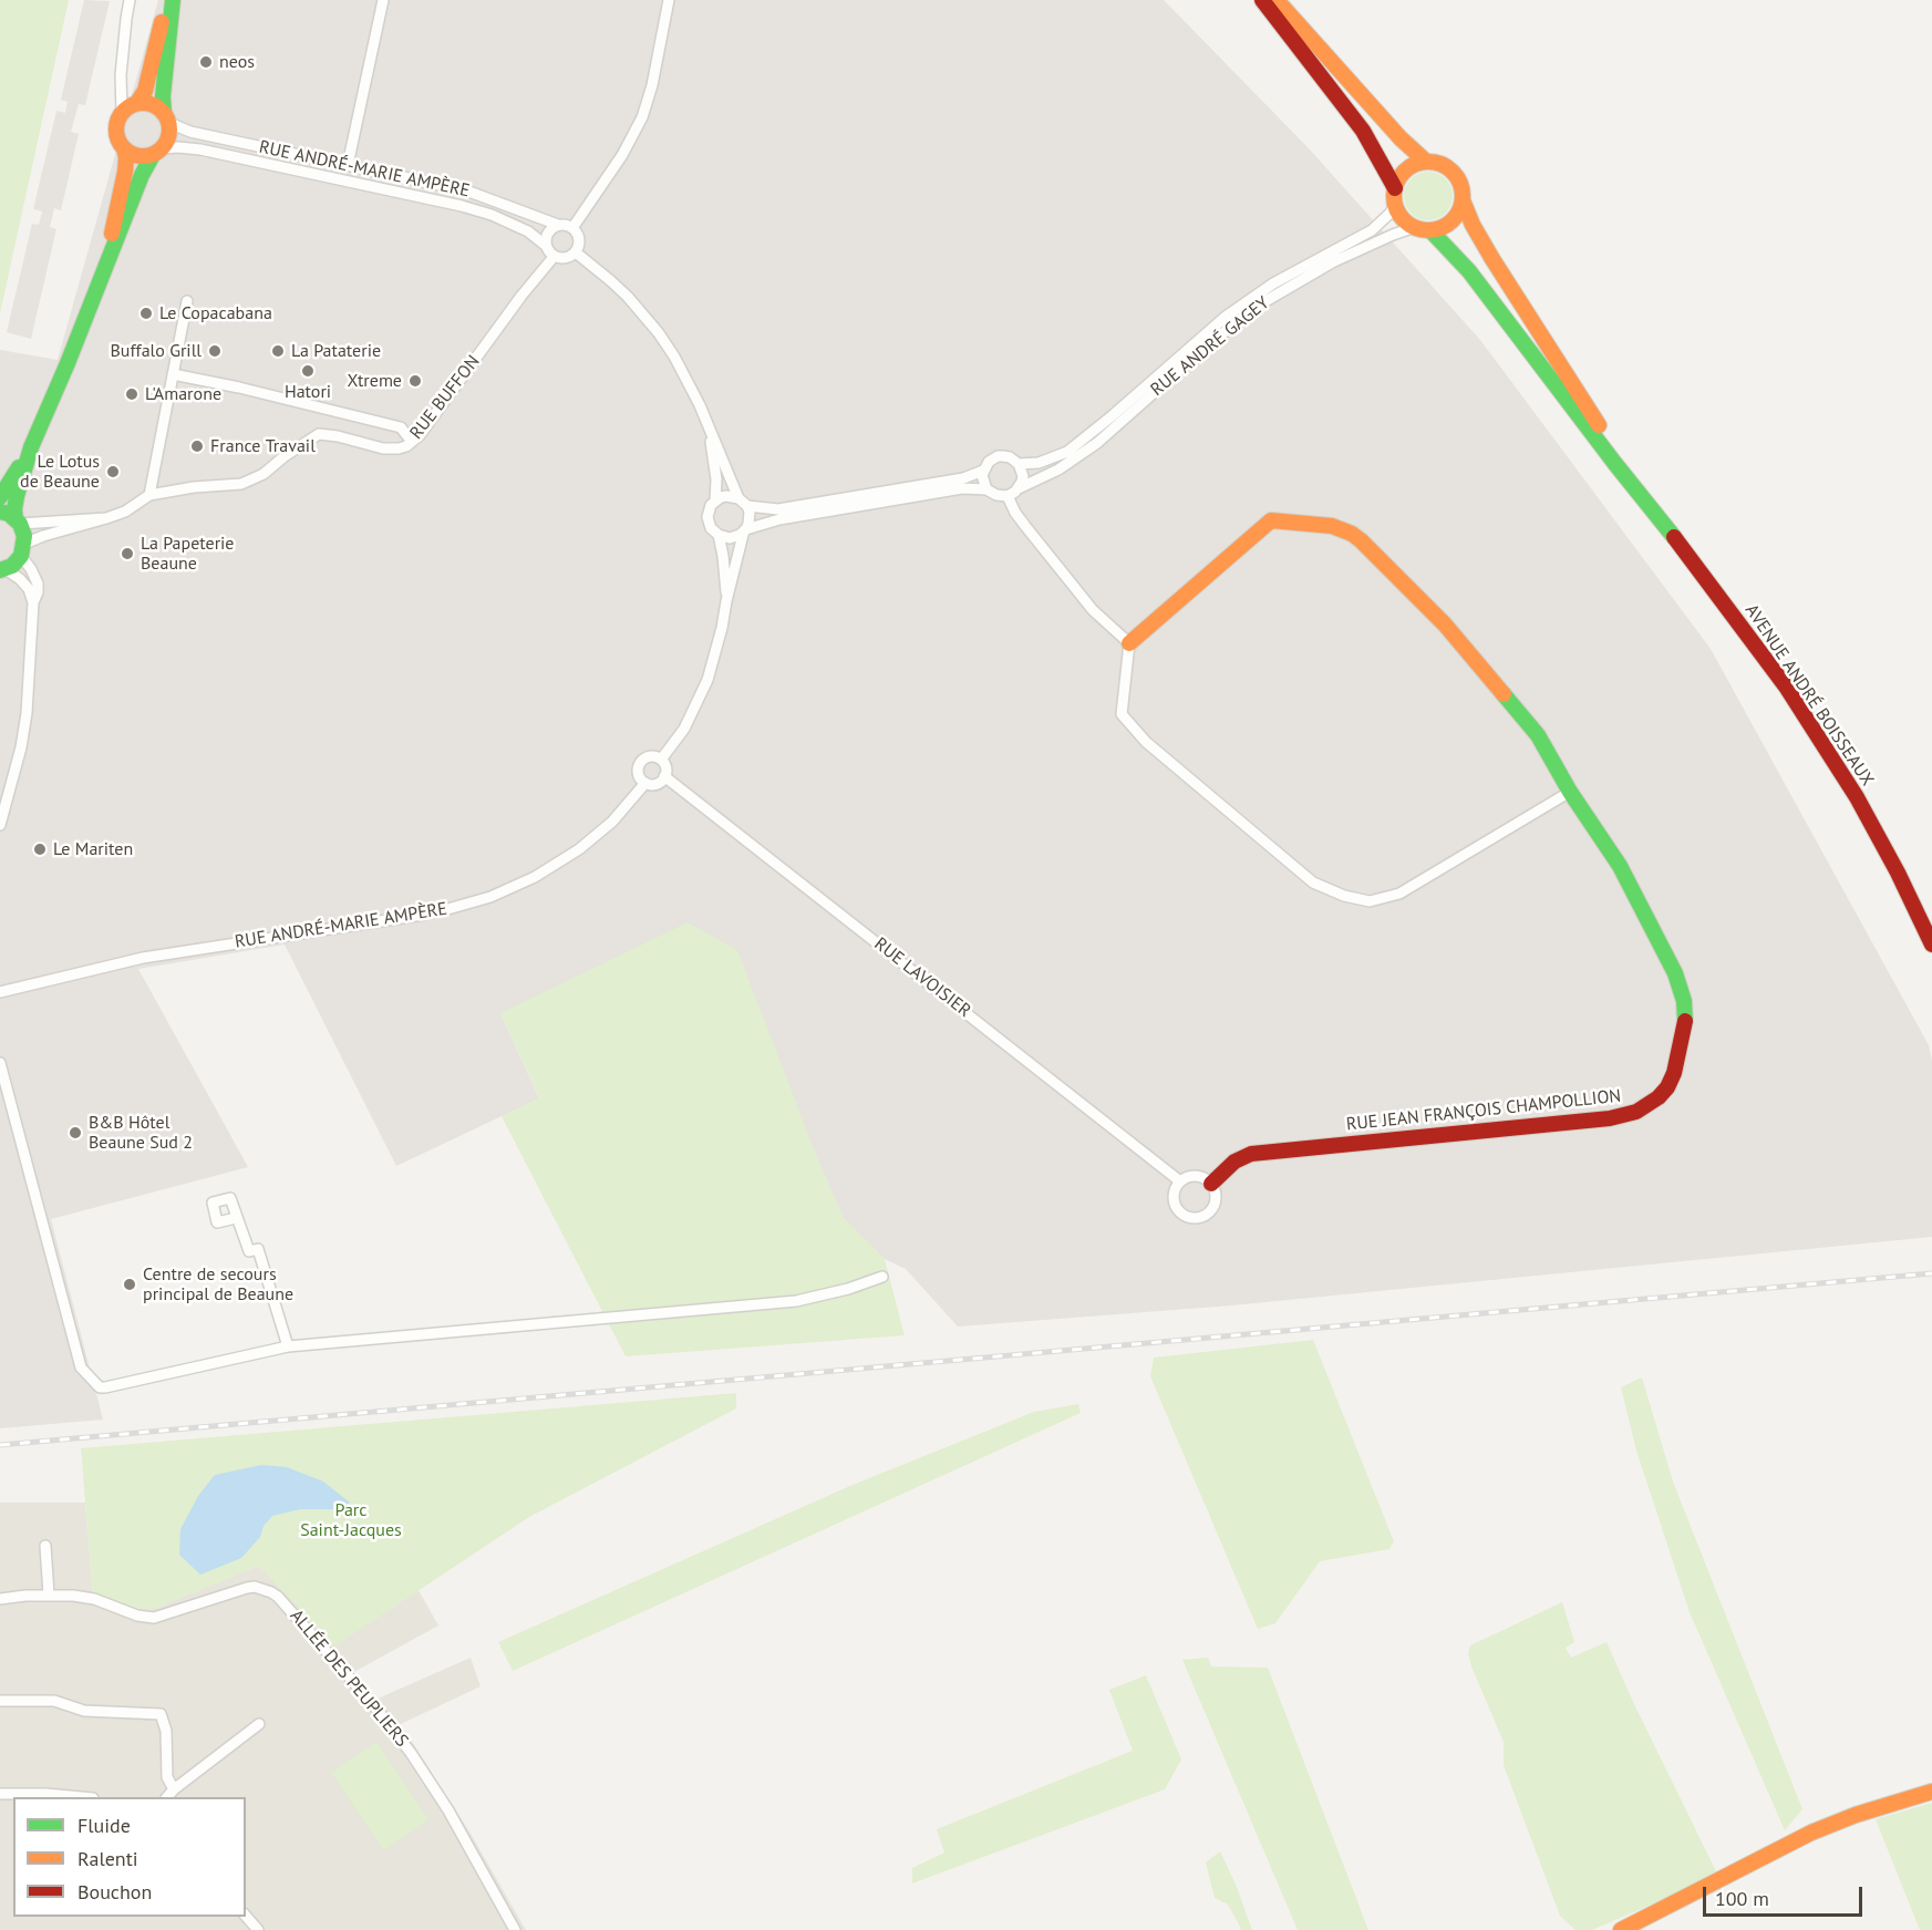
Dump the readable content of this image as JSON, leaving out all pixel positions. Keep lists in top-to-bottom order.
{
  "streets": {
    "main road": ["AVENUE ANDRÉ BOISSEAUX", "RUE JEAN FRANÇOIS CHAMPOLLION"],
    "street": [
      "RUE ANDRÉ-MARIE AMPÈRE",
      "RUE ANDRÉ GAGEY",
      "RUE BUFFON",
      "RUE LAVOISIER",
      "ALLÉE DES PEUPLIERS"
    ]
  },
  "crossings": [
    ["RUE ANDRÉ-MARIE AMPÈRE", "RUE BUFFON"],
    ["RUE ANDRÉ-MARIE AMPÈRE", "RUE LAVOISIER"],
    ["RUE ANDRÉ GAGEY", "AVENUE ANDRÉ BOISSEAUX"],
    ["RUE LAVOISIER", "RUE JEAN FRANÇOIS CHAMPOLLION"]
  ],
  "parks": ["Parc Saint-Jacques"],
  "places": [
    "neos",
    "Le Copacabana",
    "Buffalo Grill",
    "La Pataterie",
    "Hatori",
    "Xtreme",
    "L'Amarone",
    "France Travail",
    "Le Lotus de Beaune",
    "La Papeterie Beaune",
    "Le Mariten",
    "B&B Hôtel Beaune Sud 2",
    "Centre de secours principal de Beaune"
  ],
  "legend": ["Fluide", "Ralenti", "Bouchon"],
  "scale_bar": "100 m"
}
